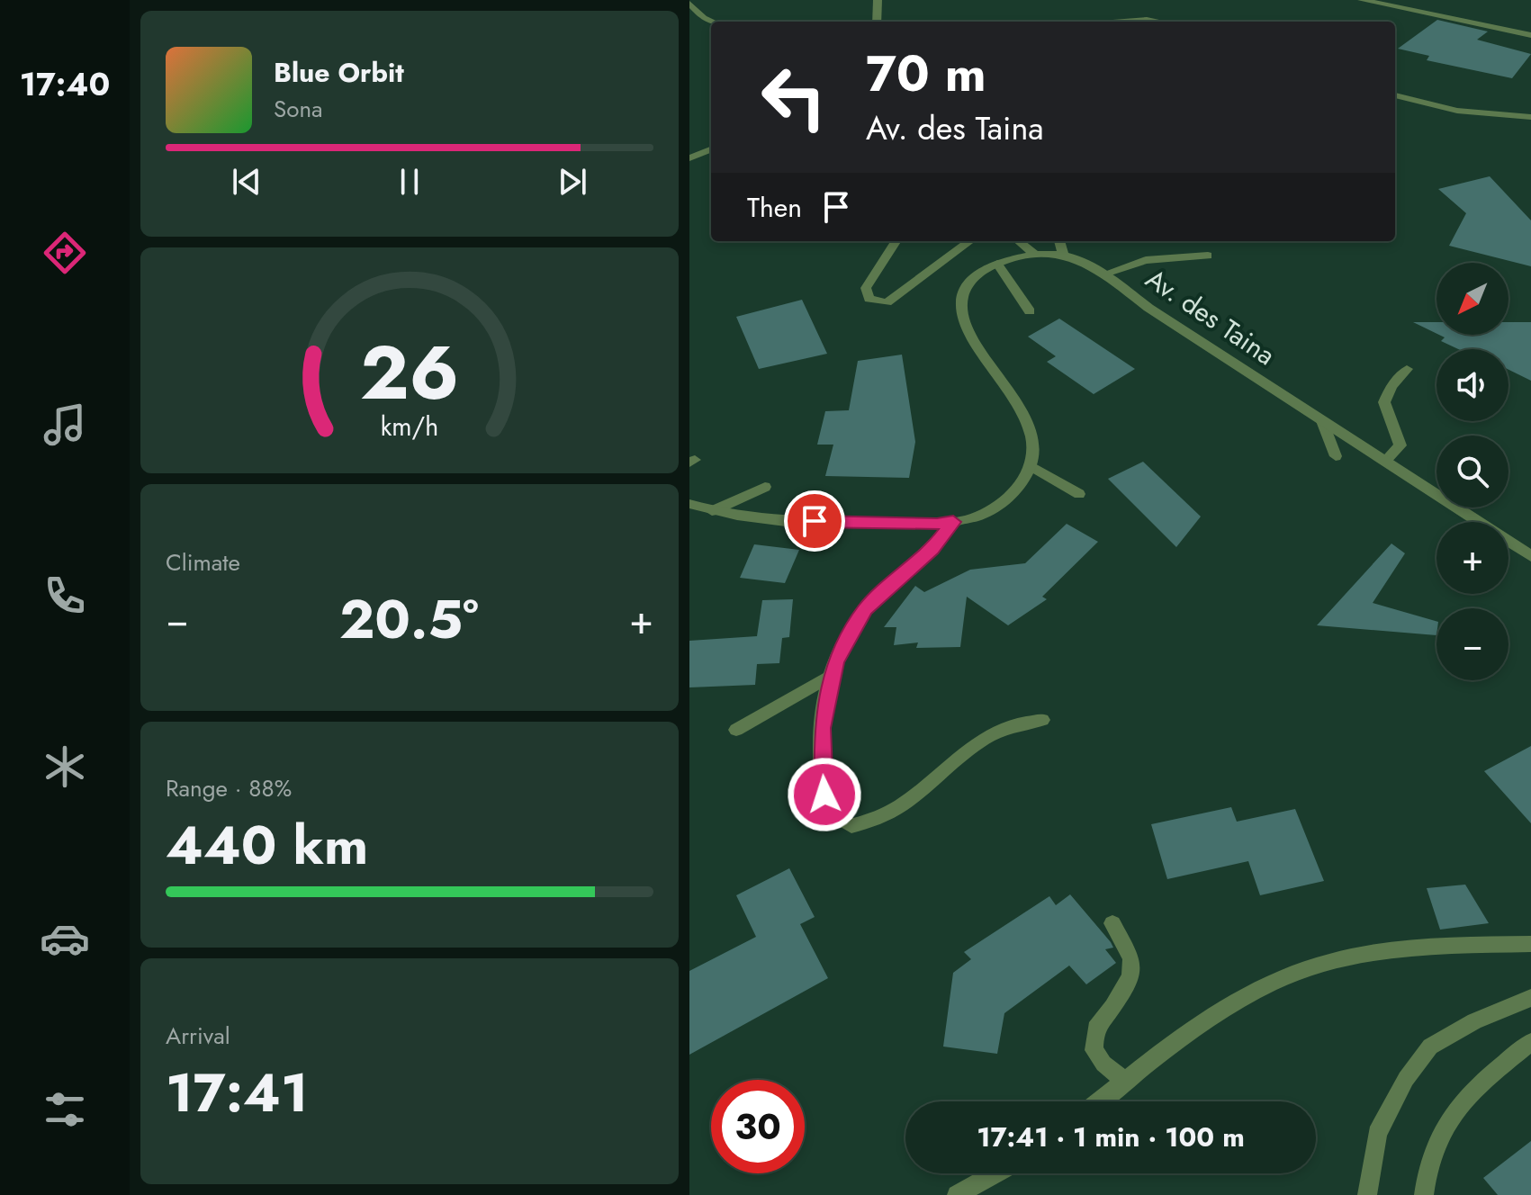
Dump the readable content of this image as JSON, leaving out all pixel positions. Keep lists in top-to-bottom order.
{
  "streets": {
    "street": ["Av. des Taina"]
  },
  "north": "bottom left",
  "page": {
    "tabs": "17:40",
    "turn": ["70 m", "Av. des Taina"],
    "song": ["Blue Orbit", "Sona"],
    "then": "Then",
    "map_buttons": ["+", "−"],
    "tile": [
      "Climate",
      ["Range · 88%", "440 km"],
      ["Arrival", "17:41"]
    ],
    "heat": ["−", "20.5°", "+"],
    "limit": "30",
    "trip": "17:41 · 1 min · 100 m",
    "gauge": ["26", "km/h"]
  }
}
